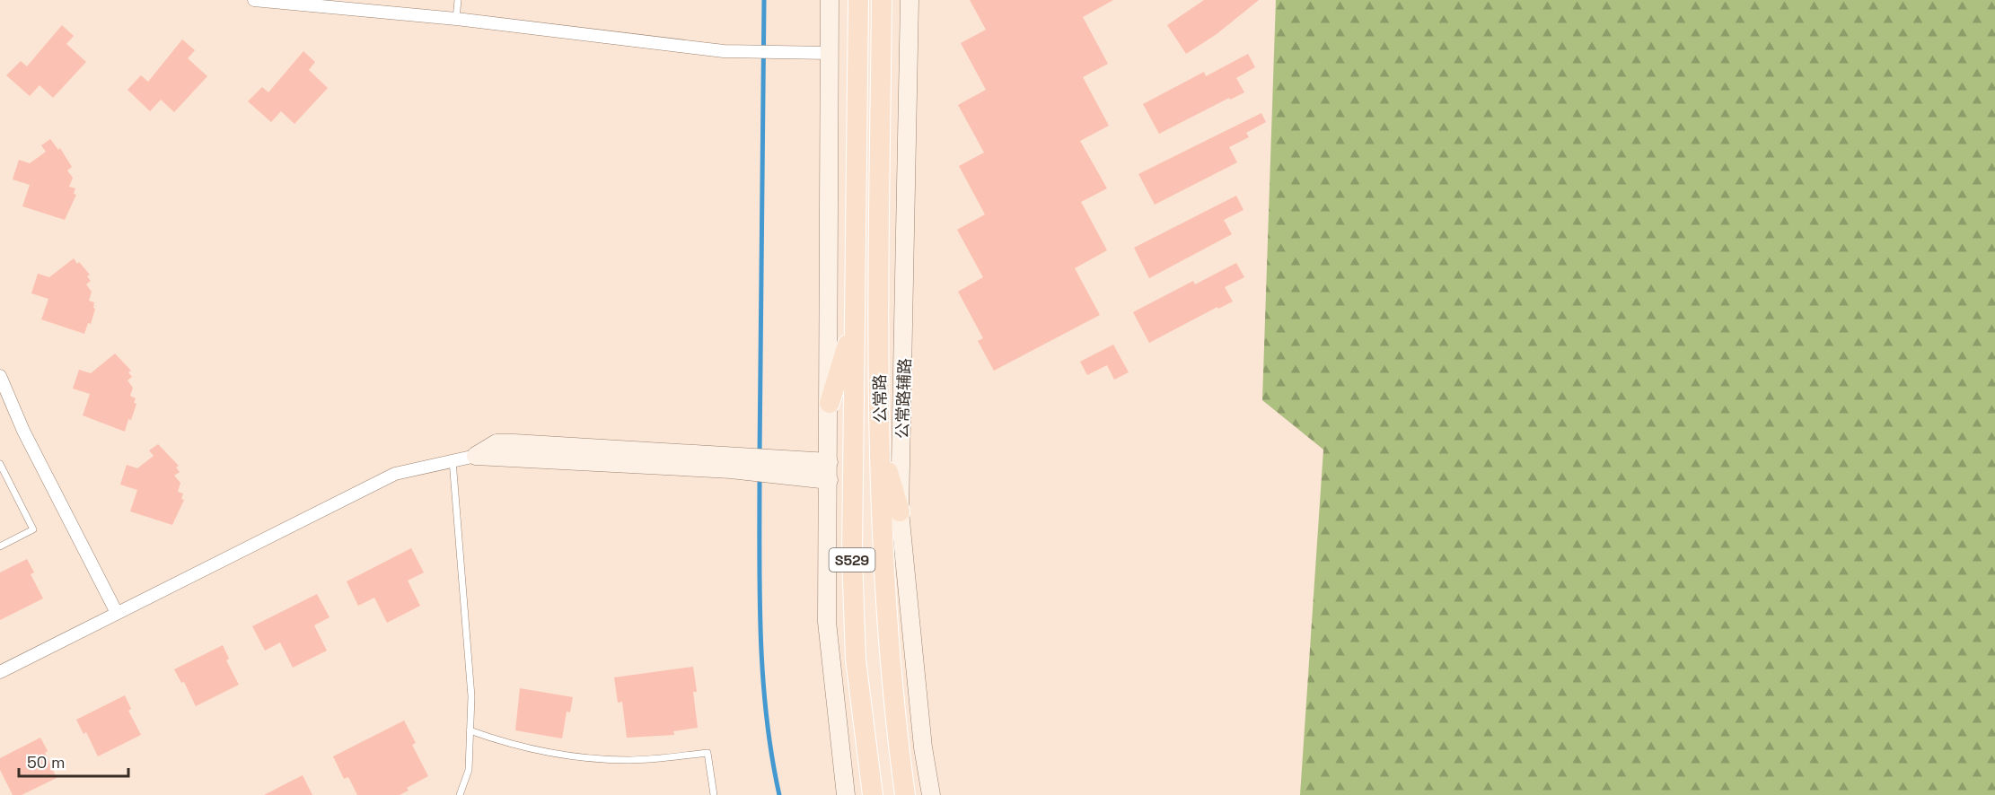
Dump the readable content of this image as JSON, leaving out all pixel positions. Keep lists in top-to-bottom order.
{
  "streets": {
    "main road": ["公常路", "公常路辅路", "S529"]
  },
  "scale_bar": "50 m"
}
